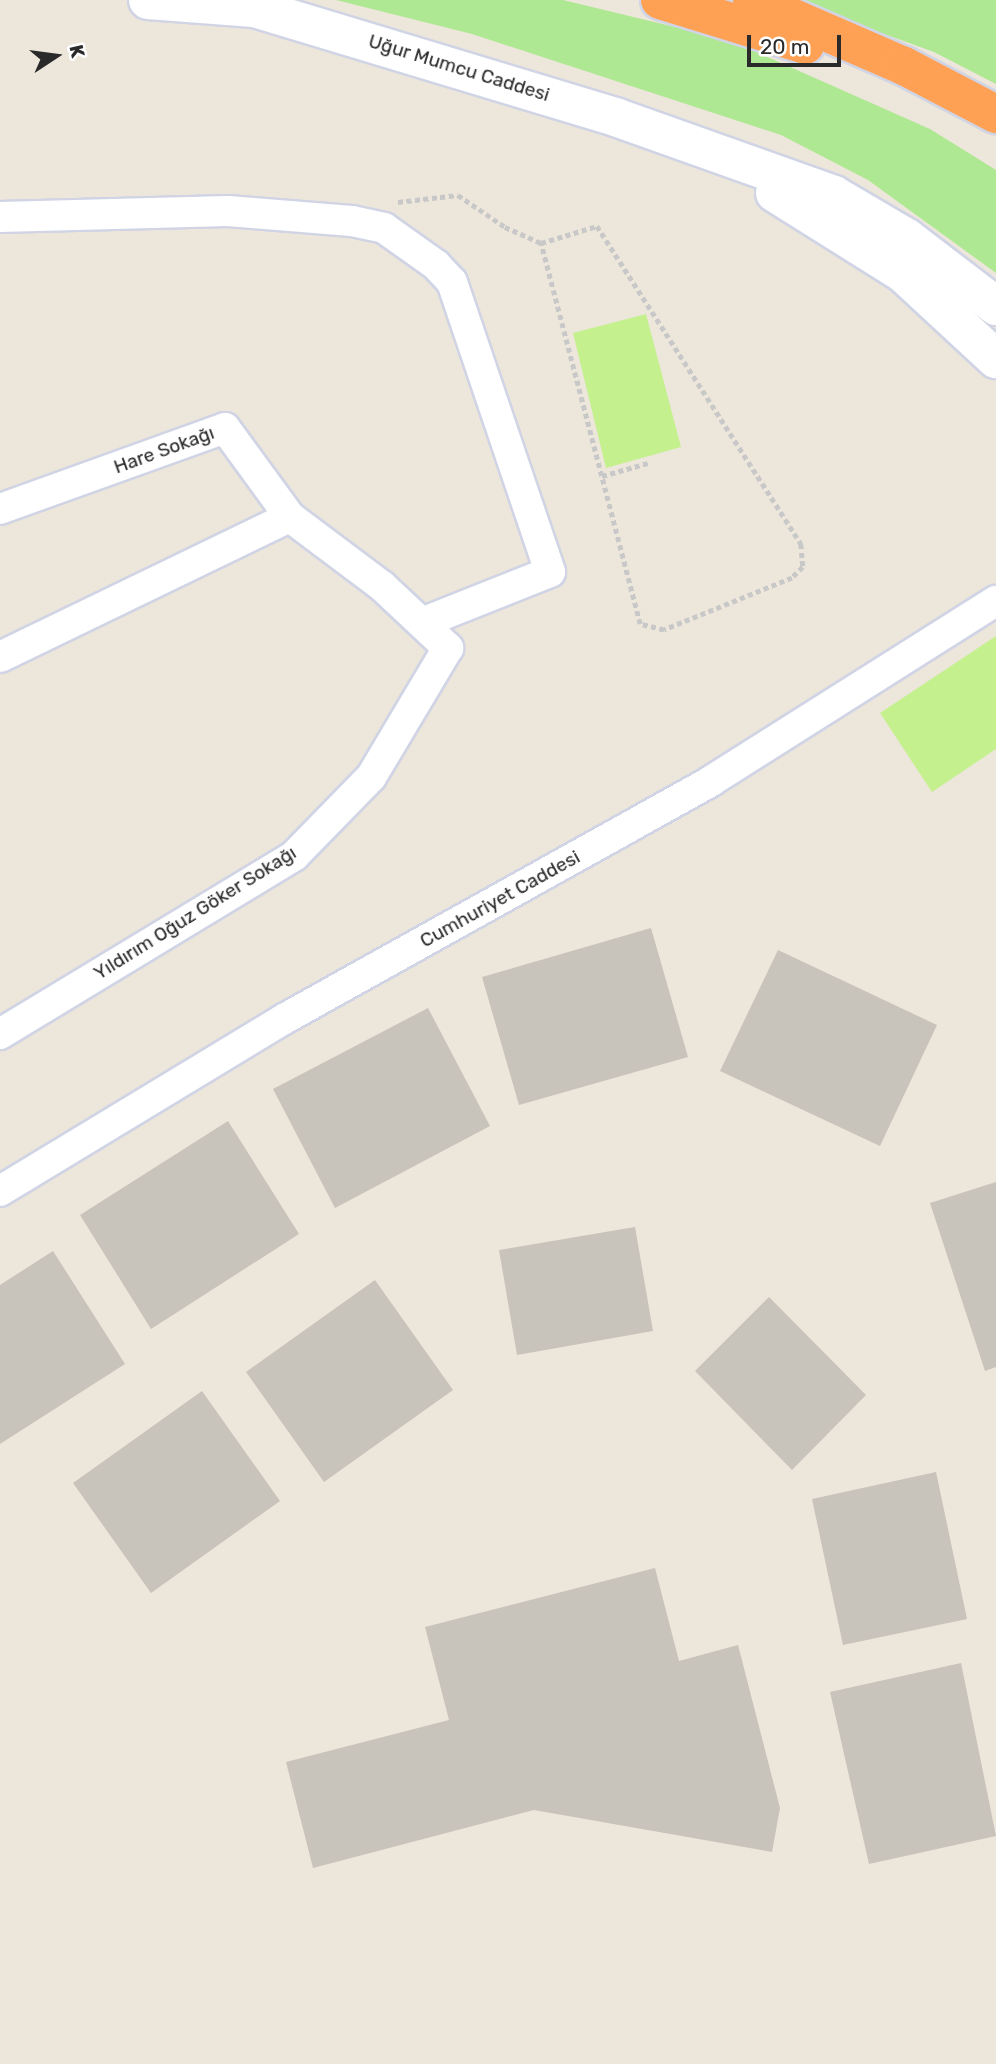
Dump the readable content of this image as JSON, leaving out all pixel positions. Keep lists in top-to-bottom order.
{
  "streets": {
    "main road": ["Uğur Mumcu Caddesi"],
    "street": ["Hare Sokağı", "Cumhuriyet Caddesi", "Yıldırım Oğuz Göker Sokağı"]
  },
  "crossings": [
    ["Hare Sokağı", "Yıldırım Oğuz Göker Sokağı"]
  ],
  "scale_bar": "20 m",
  "north": "right"
}
